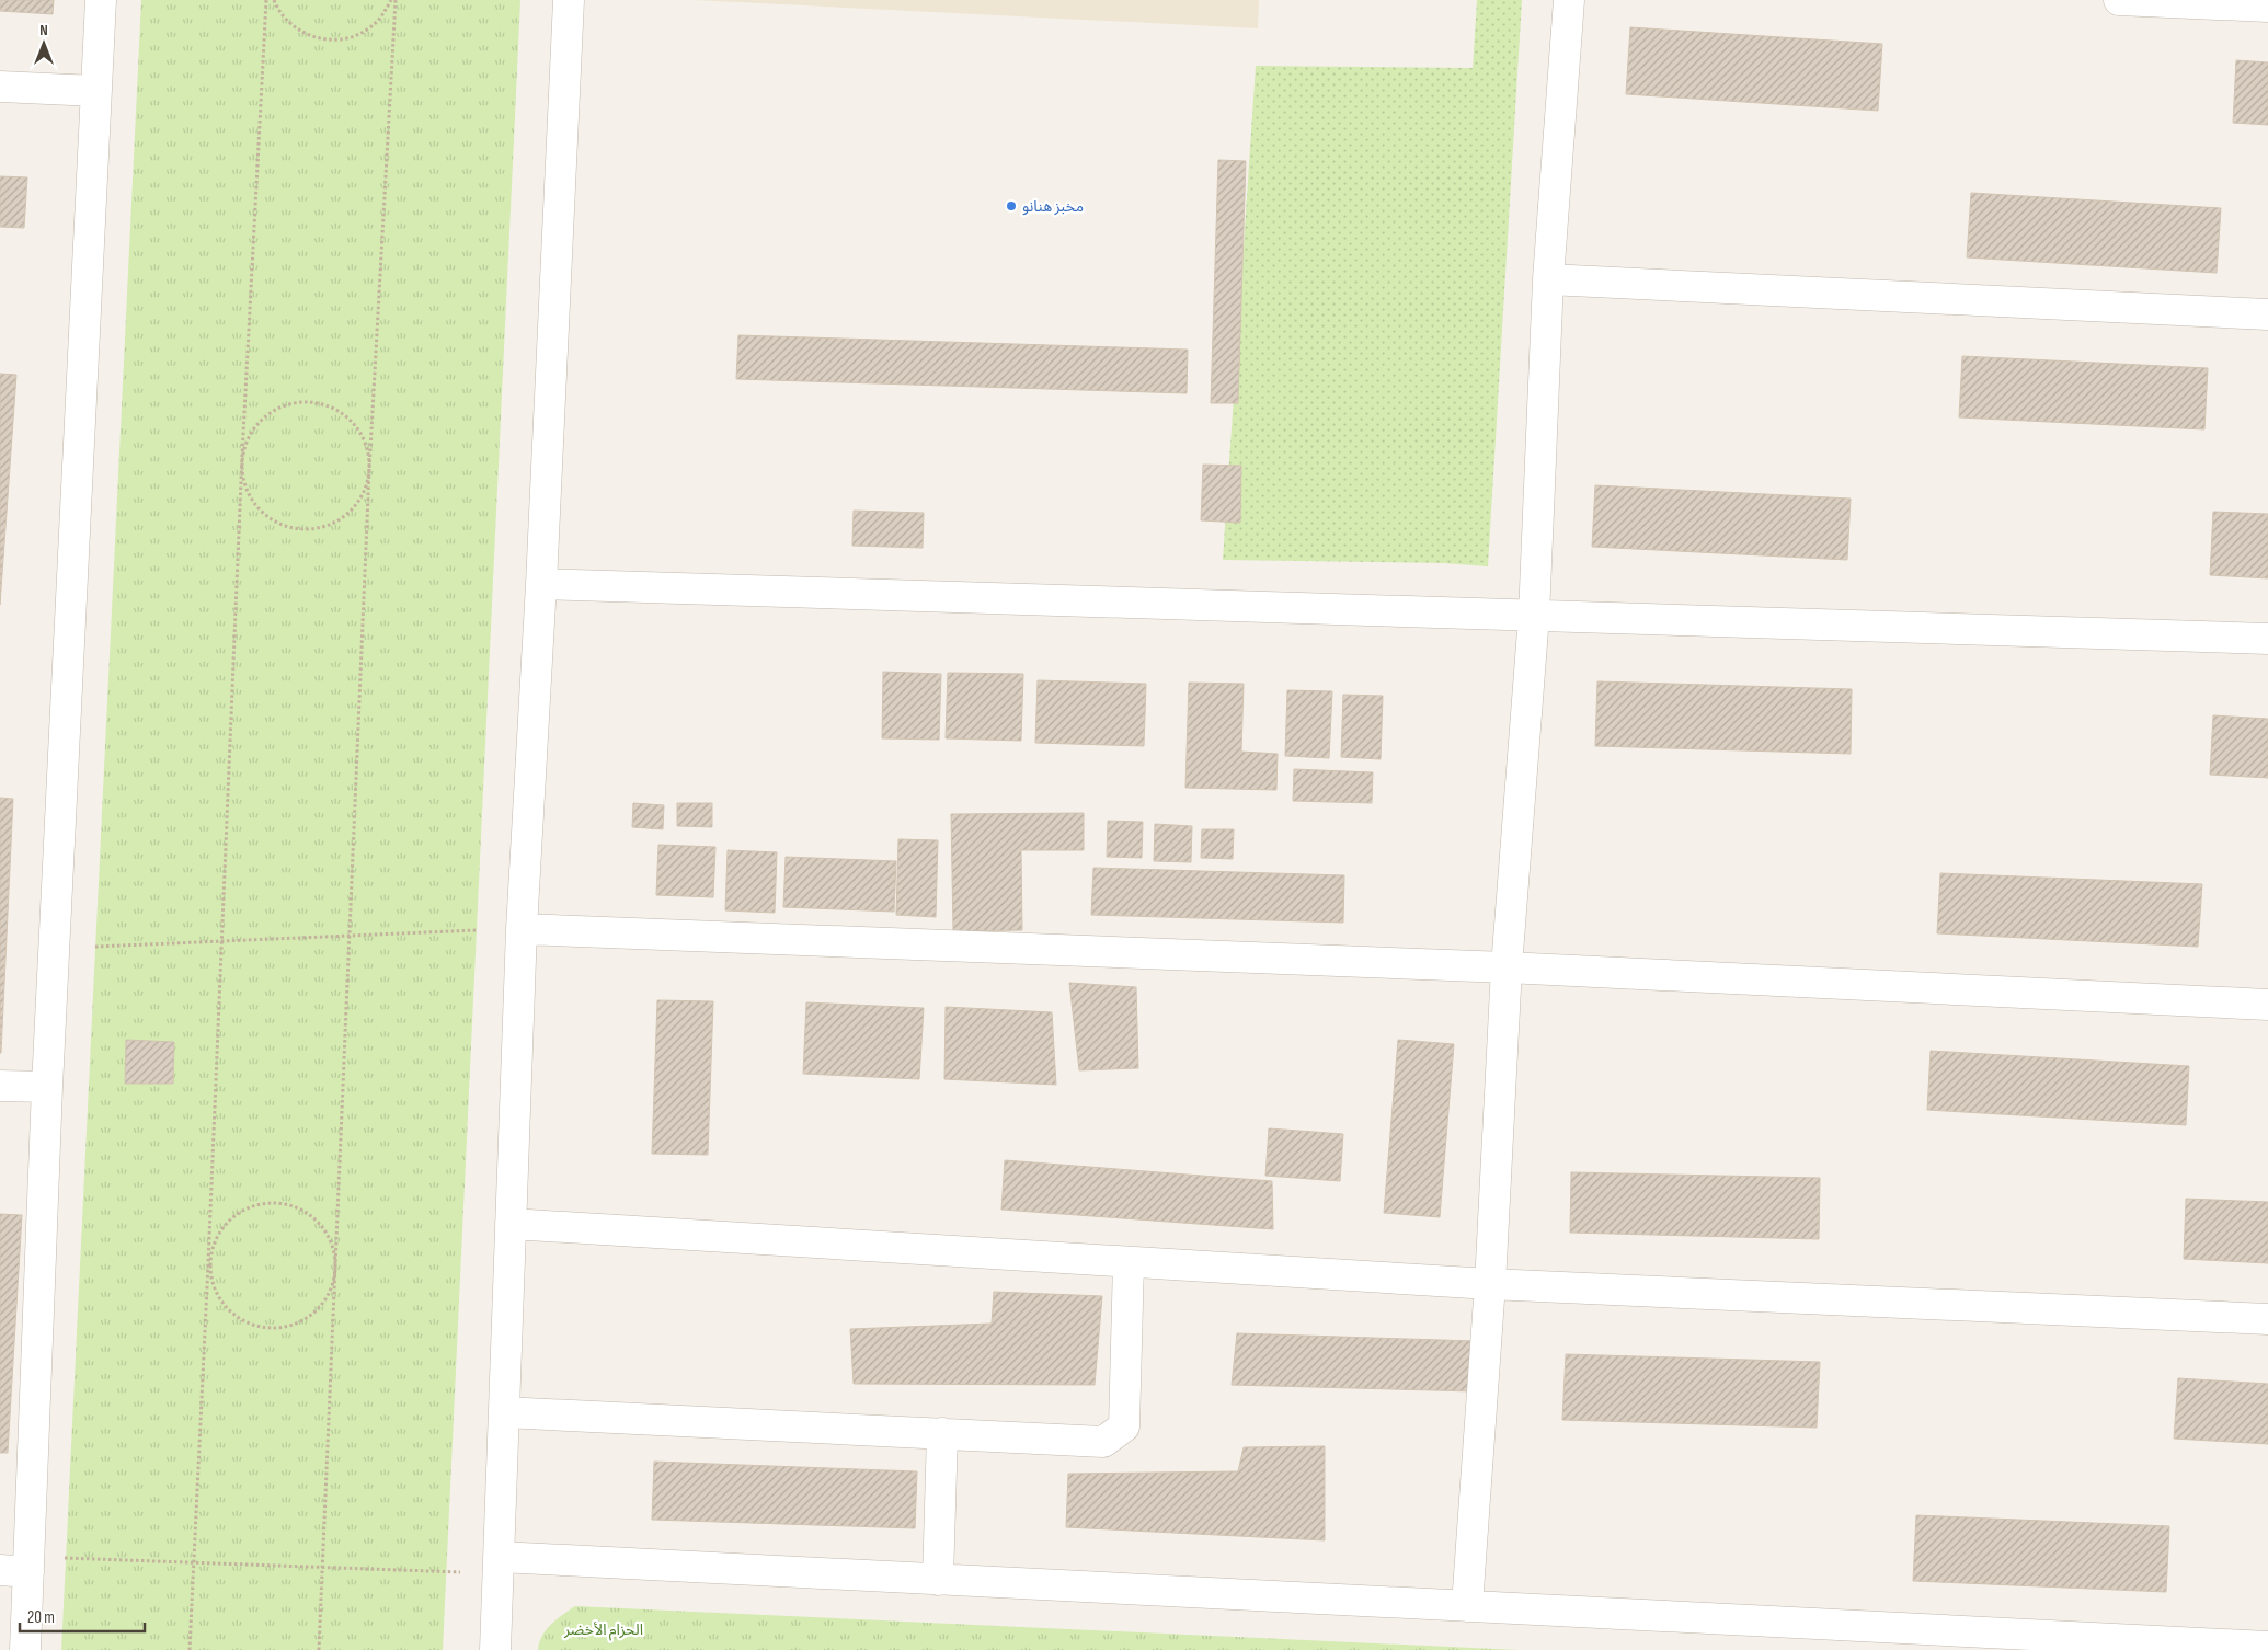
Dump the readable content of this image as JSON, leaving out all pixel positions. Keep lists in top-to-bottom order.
{
  "parks": ["الحزام الأخضر"],
  "places": ["مخبز هنانو"],
  "scale_bar": "20 m",
  "north": "top"
}
